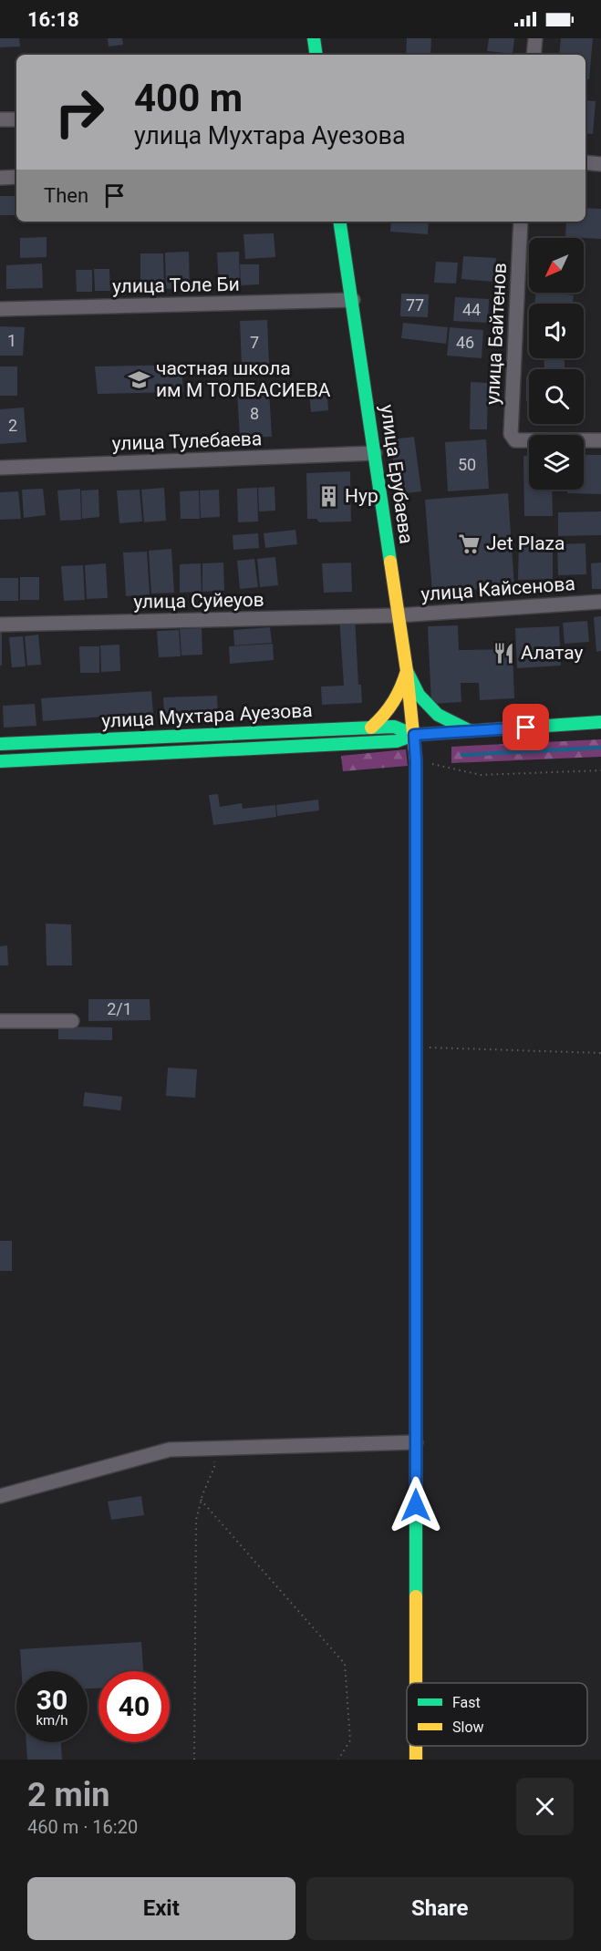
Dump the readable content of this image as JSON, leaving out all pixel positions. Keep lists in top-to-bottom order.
{
  "streets": {
    "street": [
      "улица Толе Би",
      "улица Байтенов",
      "улица Тулебаева",
      "улица Ерубаева",
      "улица Кайсенова",
      "улица Суйеуов",
      "улица Мухтара Ауезова"
    ]
  },
  "crossings": [
    ["улица Толе Би", "улица Ерубаева"],
    ["улица Тулебаева", "улица Ерубаева"],
    ["улица Ерубаева", "улица Кайсенова"],
    ["улица Ерубаева", "улица Суйеуов"],
    ["улица Ерубаева", "улица Мухтара Ауезова"],
    ["улица Кайсенова", "улица Суйеуов"]
  ],
  "places": {
    "school or university": ["частная школа им М ТОЛБАСИЕВА"],
    "building": ["Нур"],
    "supermarket": ["Jet Plaza"],
    "restaurant": ["Алатау"]
  },
  "house_numbers": [
    "77",
    "44",
    "1",
    "7",
    "46",
    "8",
    "2",
    "50",
    "2/1"
  ],
  "legend": ["Fast", "Slow"],
  "north": "bottom left",
  "page": {
    "status": "16:18",
    "turn": ["400 m", "улица Мухтара Ауезова"],
    "then": "Then",
    "speed": "30 km/h",
    "limit": "40",
    "heading": ["2 min", "460 m · 16:20"],
    "buttons": ["Exit", "Share"]
  }
}
